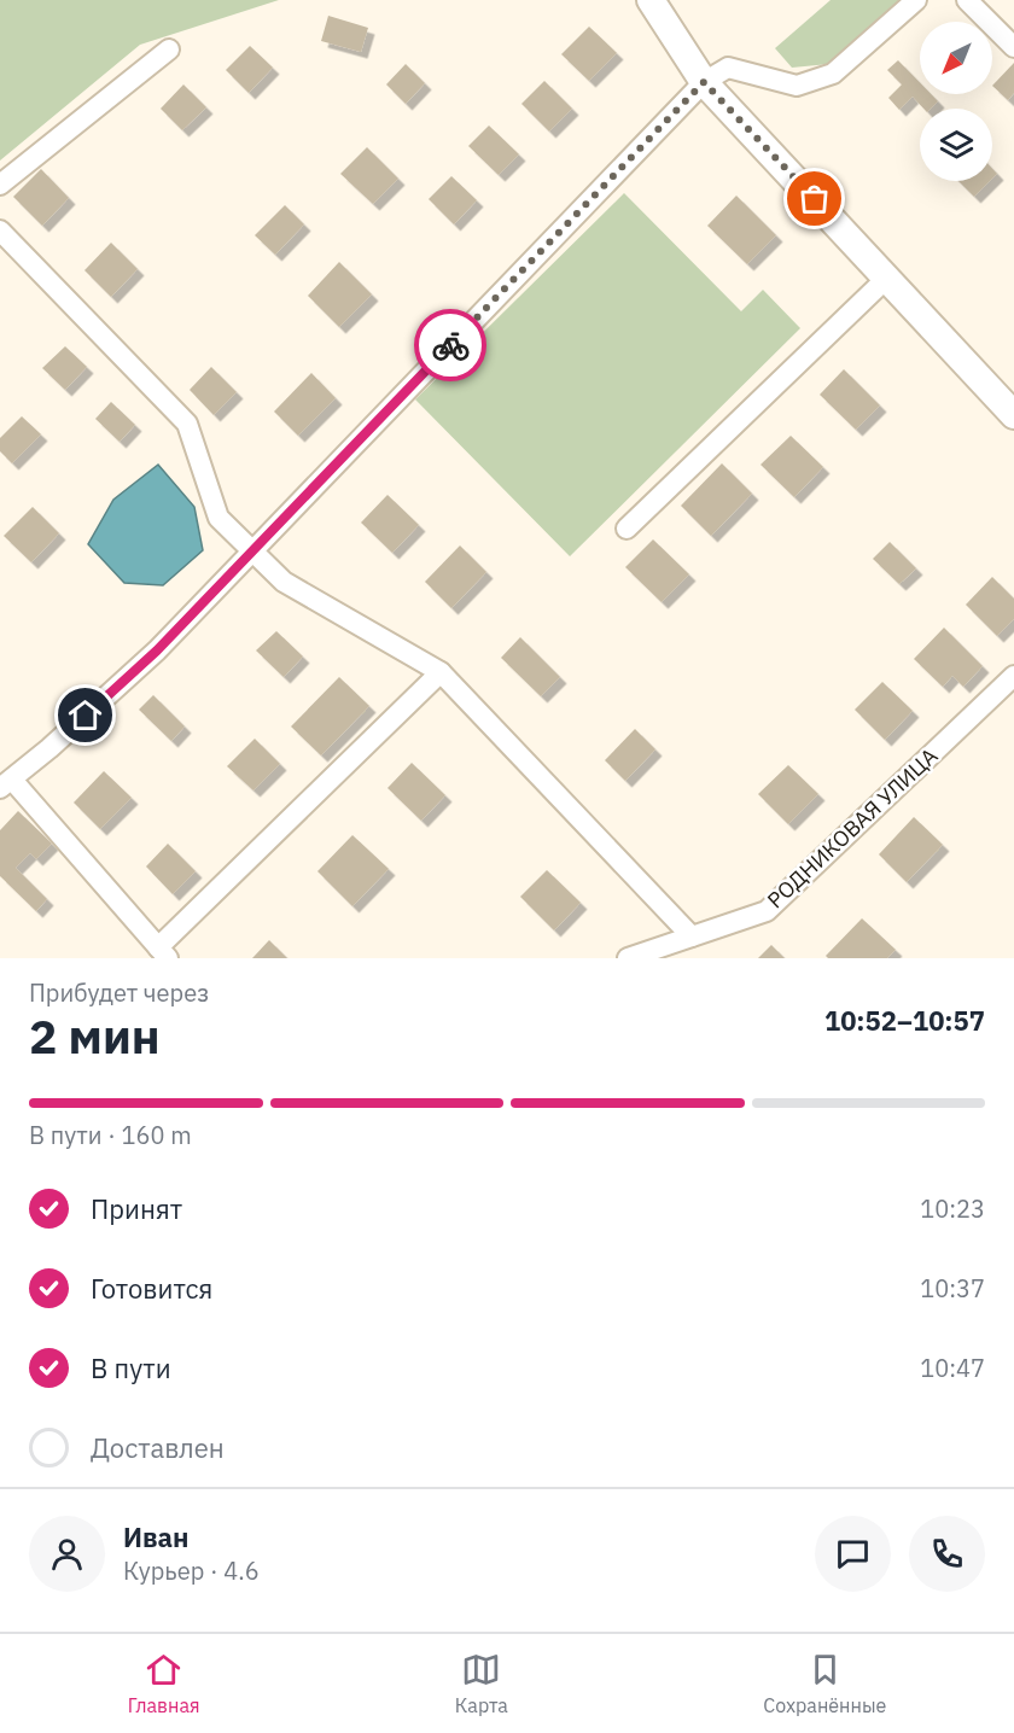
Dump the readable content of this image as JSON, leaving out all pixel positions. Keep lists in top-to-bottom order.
{
  "streets": {
    "street": ["РОДНИКОВАЯ УЛИЦА"]
  },
  "north": "bottom left",
  "page": {
    "heading": ["2 мин", "Прибудет через", "10:52–10:57"],
    "panel": ["Иван", "Курьер · 4.6"],
    "bar": "В пути · 160 m",
    "list": [
      ["Принят", "10:23"],
      ["Готовится", "10:37"],
      ["В пути", "10:47"],
      "Доставлен"
    ],
    "tabs": ["Главная", "Карта", "Сохранённые"]
  }
}
